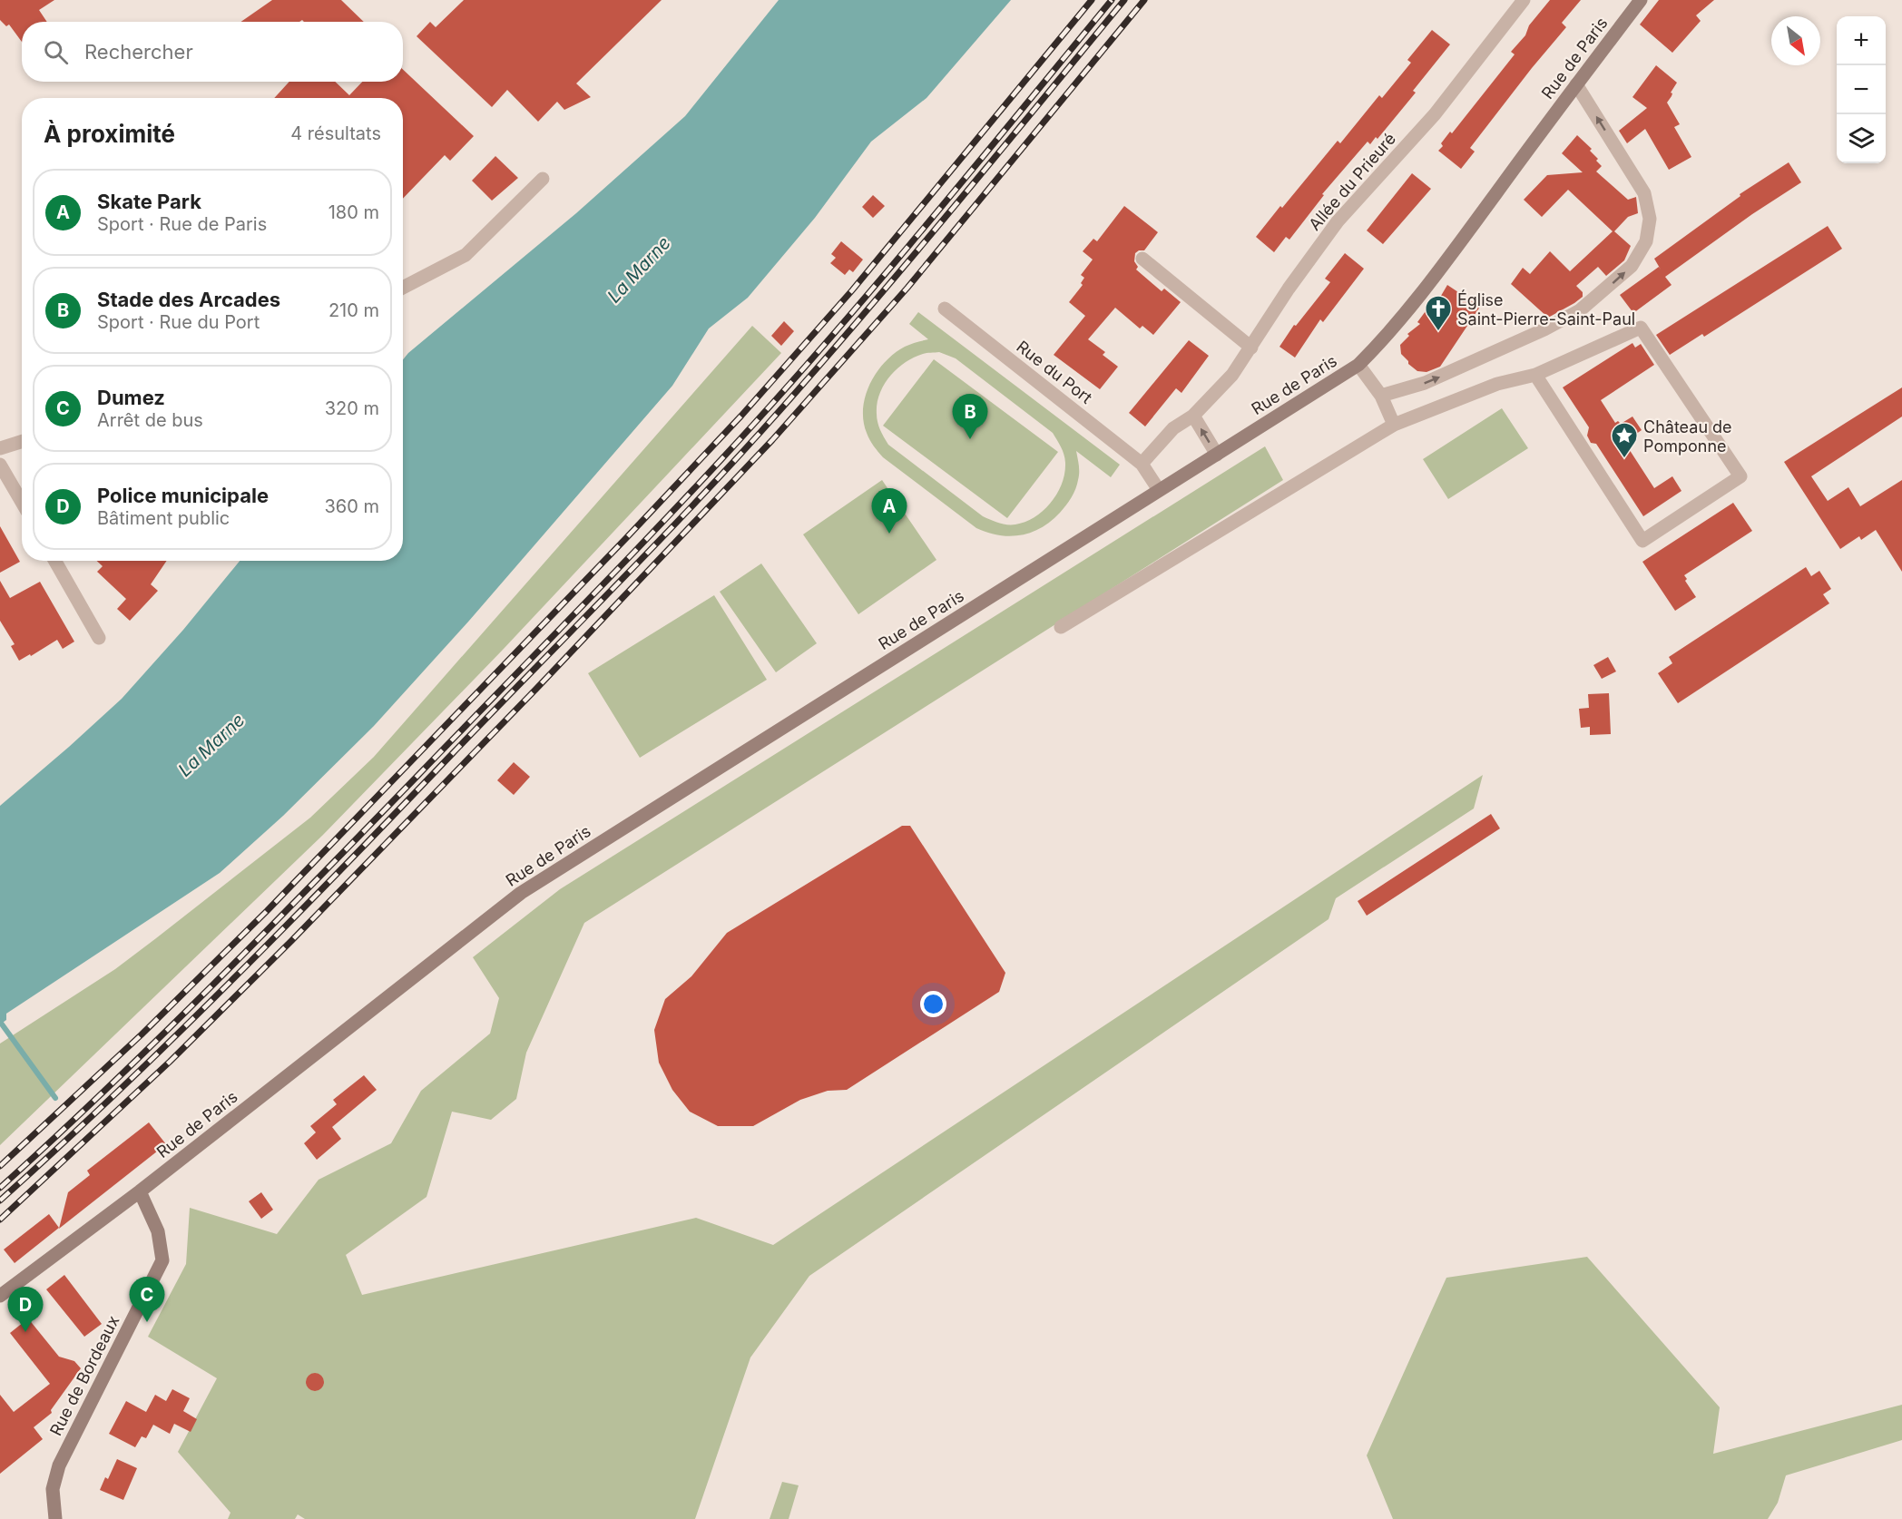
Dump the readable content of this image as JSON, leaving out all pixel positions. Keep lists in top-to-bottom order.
{
  "streets": {
    "main road": ["Rue de Paris", "Rue de Bordeaux"],
    "street": ["Allée du Prieuré", "Rue du Port"]
  },
  "crossings": [
    ["Rue de Paris", "Rue du Port"],
    ["Rue de Paris", "Rue de Bordeaux"],
    ["Allée du Prieuré", "Rue du Port"]
  ],
  "water": ["La Marne"],
  "places": {
    "church": ["Église Saint-Pierre-Saint-Paul"],
    "place": ["Château de Pomponne"]
  },
  "north": "bottom right",
  "page": {
    "map_buttons": ["+", "−"],
    "search": "Rechercher",
    "heading": ["À proximité", "4 résultats"],
    "list": [
      {
        "mark": "A",
        "name": "Skate Park",
        "note": "Sport · Rue de Paris",
        "value": "180 m"
      },
      {
        "mark": "B",
        "name": "Stade des Arcades",
        "note": "Sport · Rue du Port",
        "value": "210 m"
      },
      {
        "mark": "C",
        "name": "Dumez",
        "note": "Arrêt de bus",
        "value": "320 m"
      },
      {
        "mark": "D",
        "name": "Police municipale",
        "note": "Bâtiment public",
        "value": "360 m"
      }
    ],
    "pins": [
      "B",
      "A",
      "C",
      "D"
    ]
  }
}
